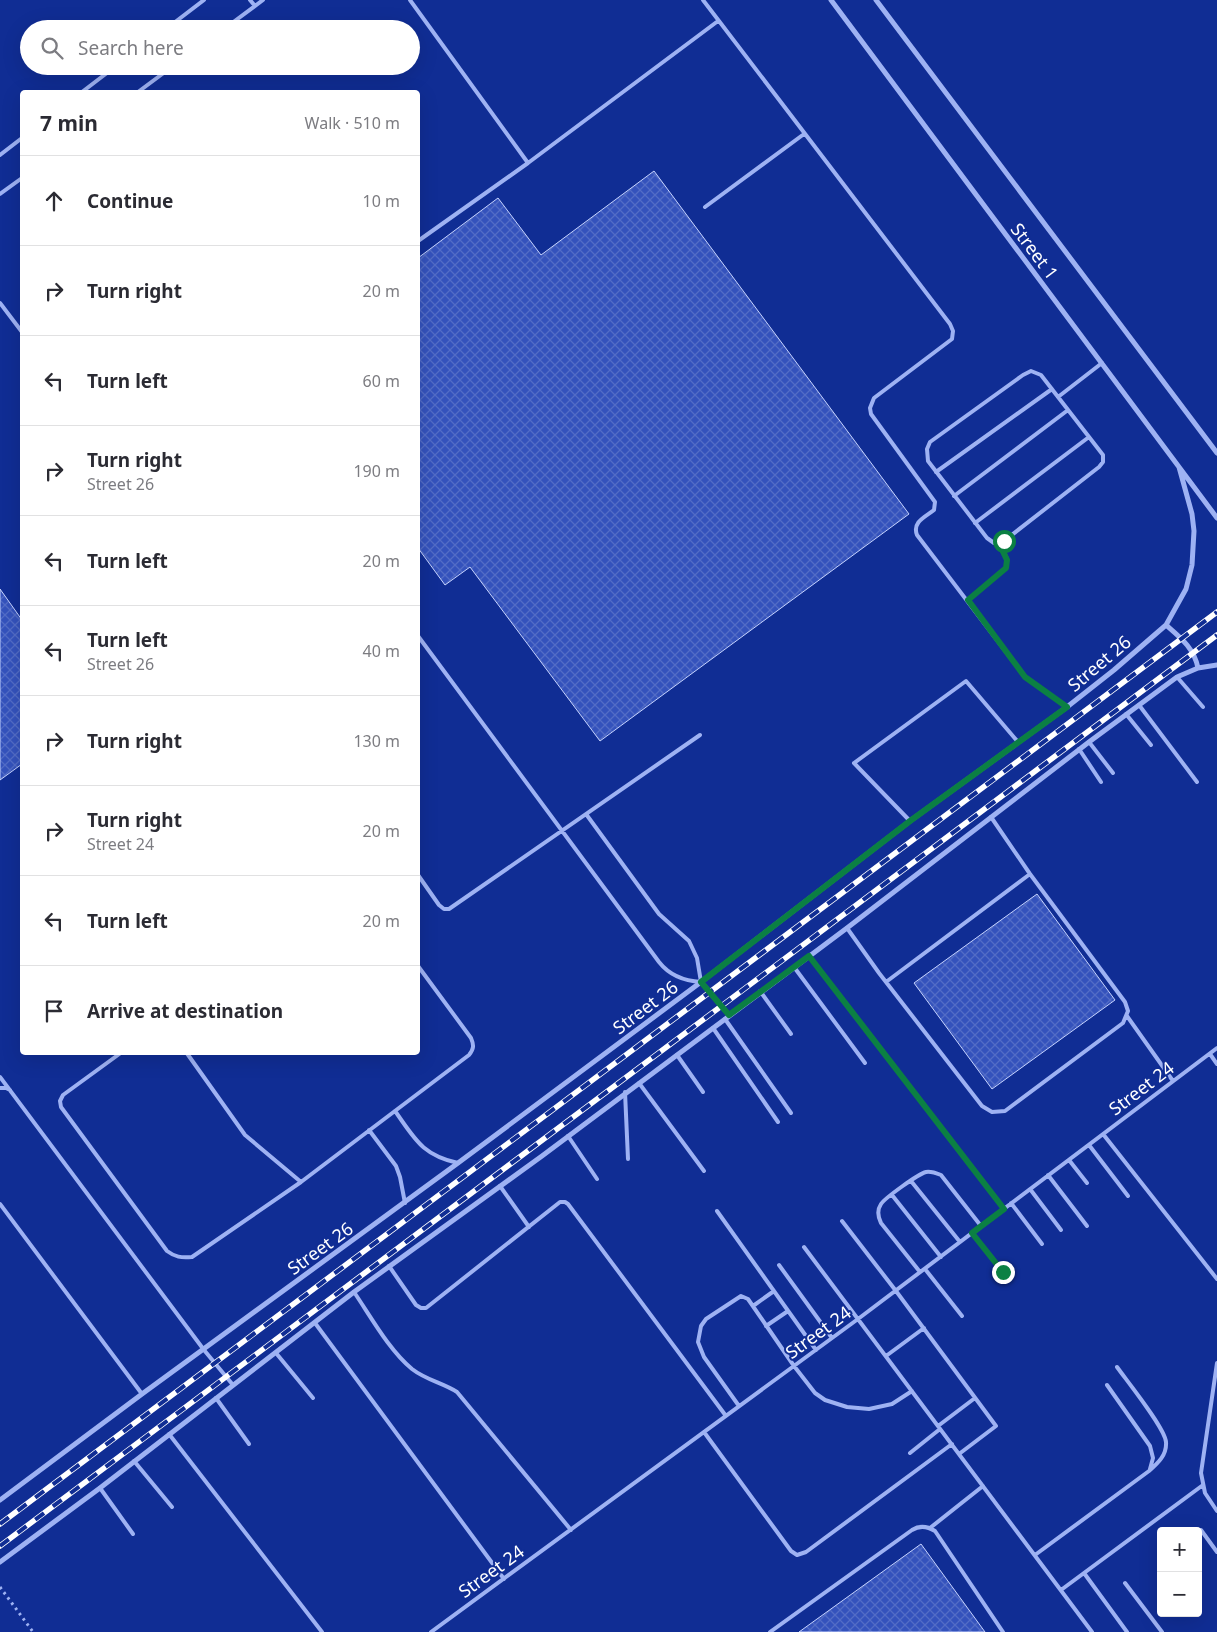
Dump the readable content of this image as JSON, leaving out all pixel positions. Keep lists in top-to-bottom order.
{
  "streets": {
    "street": ["Street 1", "Street 26"],
    "lane": ["Street 24"]
  },
  "crossings": [
    ["Street 1", "Street 26"]
  ],
  "page": {
    "search": "Search here",
    "heading": ["7 min", "Walk · 510 m"],
    "list": [
      ["Continue", "10 m"],
      ["Turn right", "20 m"],
      ["Turn left", "60 m"],
      ["Turn right", "Street 26", "190 m"],
      ["Turn left", "20 m"],
      ["Turn left", "Street 26", "40 m"],
      ["Turn right", "130 m"],
      ["Turn right", "Street 24", "20 m"],
      ["Turn left", "20 m"],
      "Arrive at destination"
    ],
    "map_buttons": ["+", "−"]
  }
}
